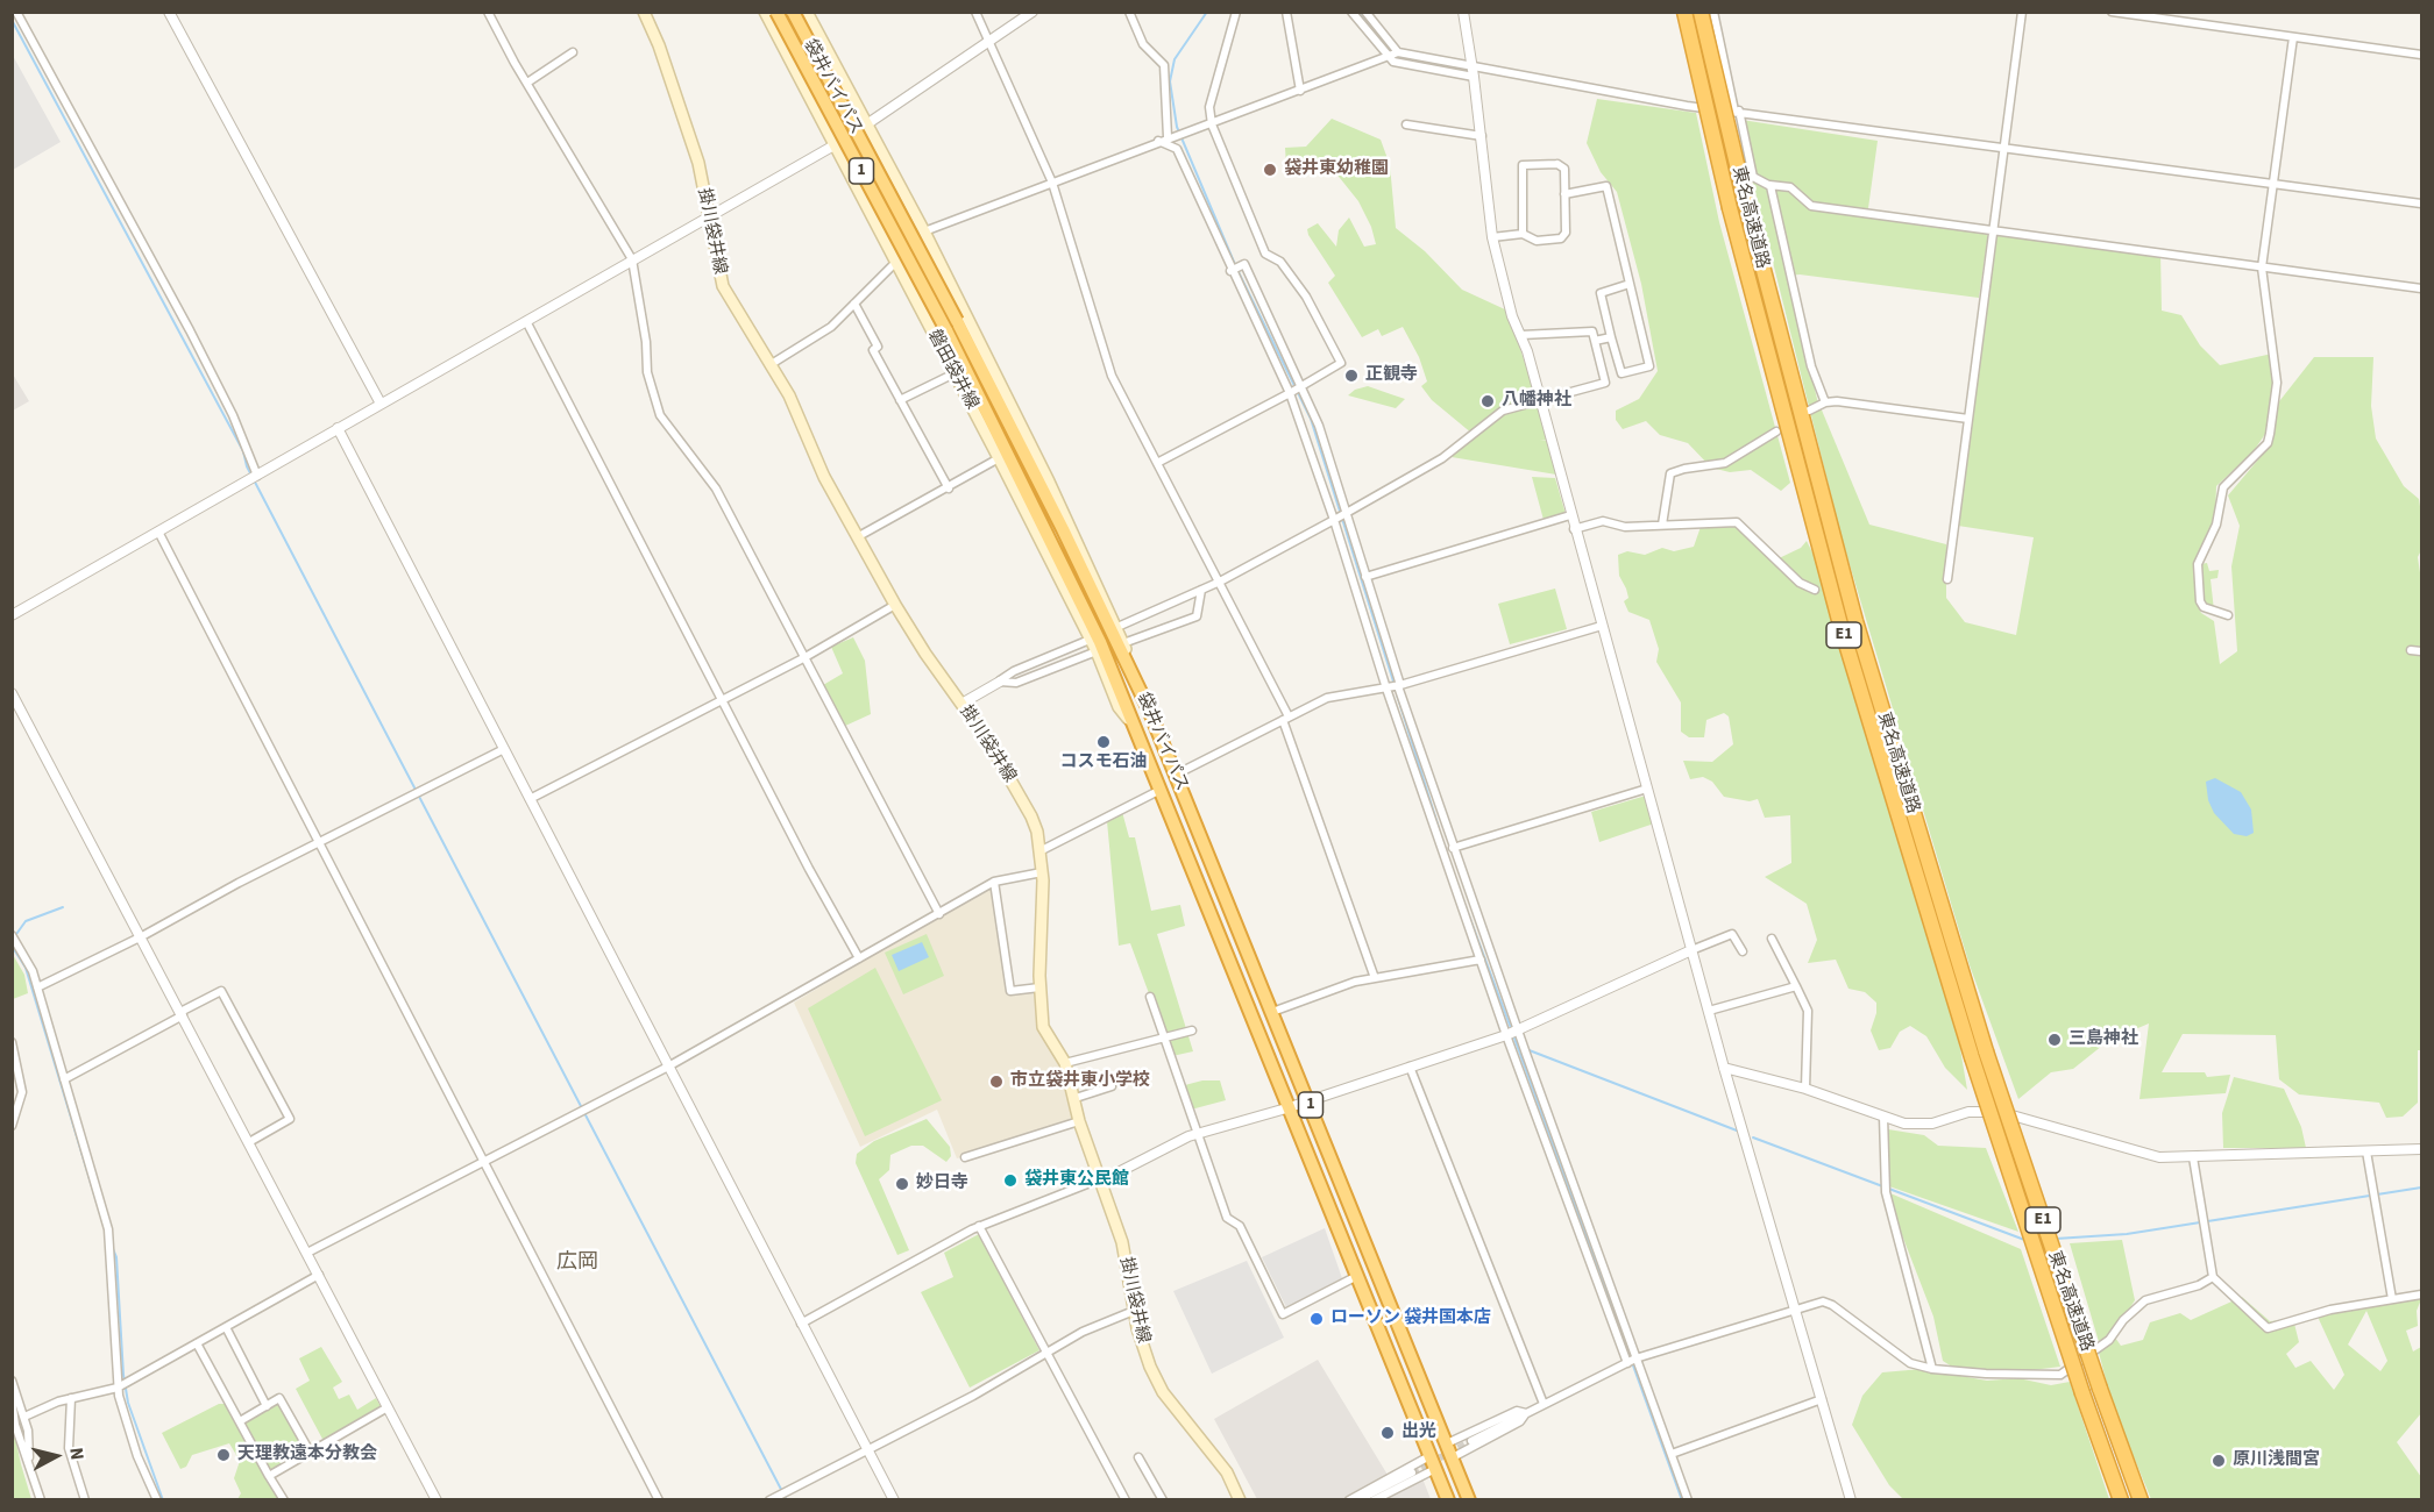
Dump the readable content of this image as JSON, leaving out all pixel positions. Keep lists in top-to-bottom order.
{
  "streets": {
    "highway": [
      "袋井バイパス",
      "1",
      "東名高速道路",
      "E1"
    ],
    "main road": ["掛川袋井線", "磐田袋井線"]
  },
  "crossings": [
    ["袋井バイパス", "磐田袋井線"]
  ],
  "districts": ["広岡"],
  "places": [
    "袋井東幼稚園",
    "正観寺",
    "八幡神社",
    "コスモ石油",
    "三島神社",
    "市立袋井東小学校",
    "袋井東公民館",
    "妙日寺",
    "ローソン 袋井国本店",
    "出光",
    "天理教遠本分教会",
    "原川浅間宮"
  ],
  "north": "right"
}
